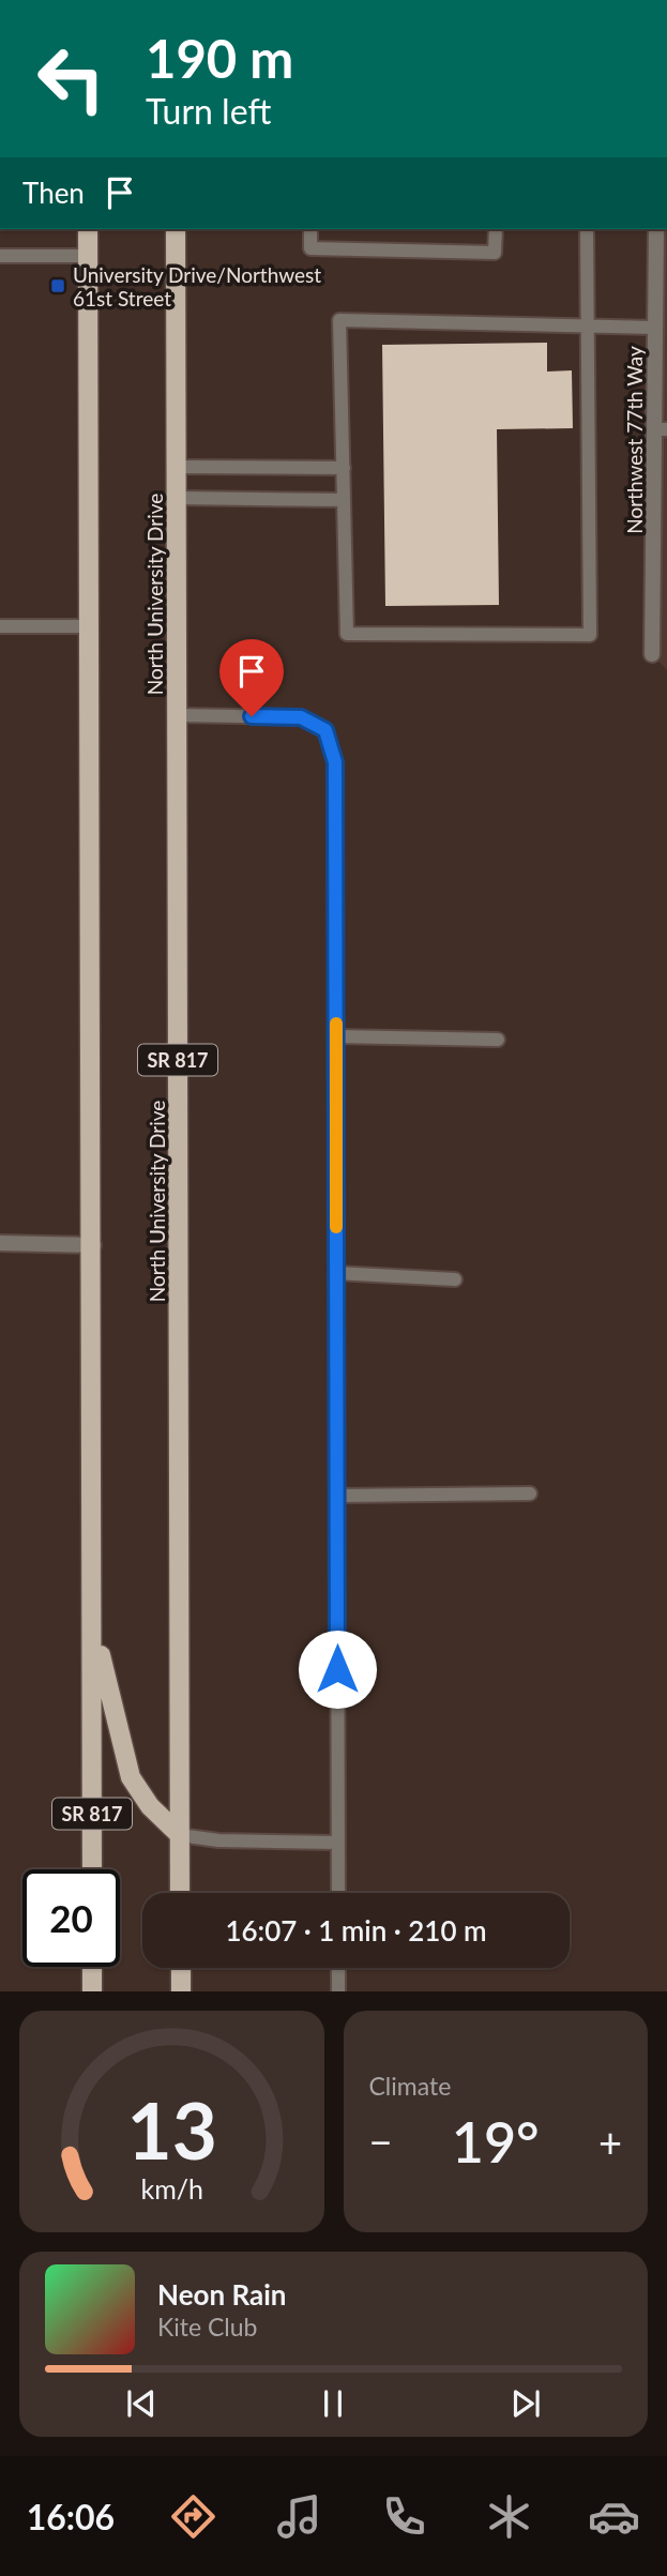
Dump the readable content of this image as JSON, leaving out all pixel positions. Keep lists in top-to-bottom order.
{
  "streets": {
    "main road": ["North University Drive", "SR 817"],
    "street": ["Northwest 77th Way"]
  },
  "places": {
    "transit": ["University Drive/Northwest 61st Street"]
  },
  "page": {
    "turn": ["190 m", "Turn left"],
    "then": "Then",
    "limit": "20",
    "trip": "16:07 · 1 min · 210 m",
    "tile": "Climate",
    "heat": ["−", "19°", "+"],
    "song": ["Neon Rain", "Kite Club"],
    "tabs": "16:06",
    "gauge": ["13", "km/h"]
  }
}
